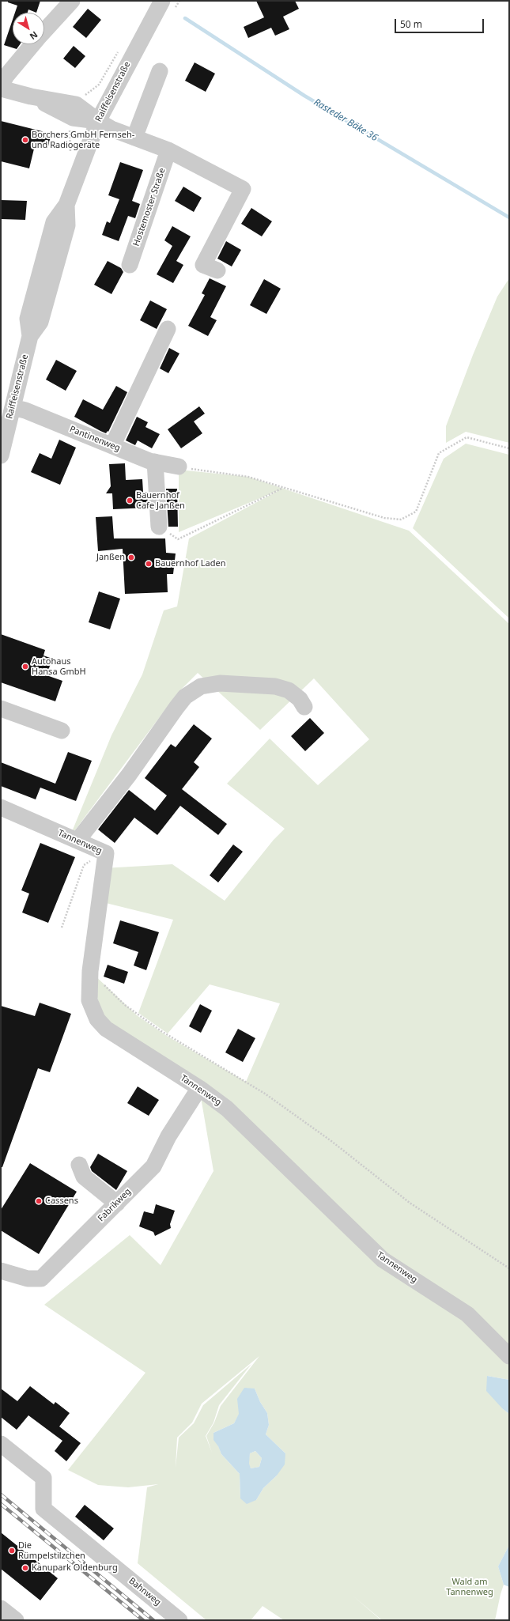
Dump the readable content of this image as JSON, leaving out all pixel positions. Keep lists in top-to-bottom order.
{
  "streets": {
    "street": [
      "Raiffeisenstraße",
      "Hostemoster Straße",
      "Pantinenweg",
      "Tannenweg",
      "Fabrikweg",
      "Bahnweg"
    ]
  },
  "crossings": [
    ["Raiffeisenstraße", "Pantinenweg"],
    ["Tannenweg", "Fabrikweg"]
  ],
  "water": ["Rasteder Bäke 36"],
  "parks": ["Wald am Tannenweg"],
  "places": [
    "Borchers GmbH Fernseh- und Radiogeräte",
    "Bauernhof Cafe Janßen",
    "Janßen",
    "Bauernhof Laden",
    "Autohaus Hansa GmbH",
    "Cassens",
    "Die Rümpelstilzchen",
    "Kanupark Oldenburg"
  ],
  "scale_bar": "50 m",
  "north": "bottom right"
}
